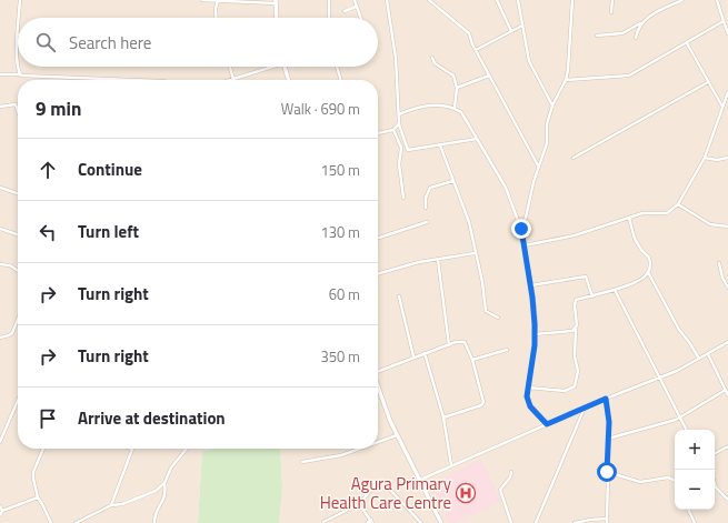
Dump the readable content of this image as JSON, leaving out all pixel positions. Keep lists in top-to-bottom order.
{
  "places": {
    "hospital": ["Agura Primary Health Care Centre"]
  },
  "page": {
    "search": "Search here",
    "heading": ["9 min", "Walk · 690 m"],
    "list": [
      ["Continue", "150 m"],
      ["Turn left", "130 m"],
      ["Turn right", "60 m"],
      ["Turn right", "350 m"],
      "Arrive at destination"
    ],
    "map_buttons": ["+", "−"]
  }
}
